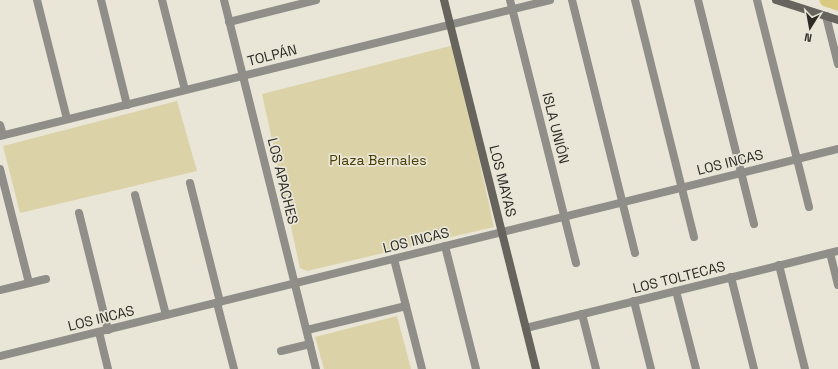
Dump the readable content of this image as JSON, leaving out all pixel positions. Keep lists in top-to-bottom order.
{
  "streets": {
    "street": [
      "TOLPÁN",
      "ISLA UNIÓN",
      "LOS INCAS",
      "LOS APACHES",
      "LOS MAYAS",
      "LOS TOLTECAS"
    ]
  },
  "crossings": [
    ["TOLPÁN", "ISLA UNIÓN"],
    ["TOLPÁN", "LOS APACHES"],
    ["TOLPÁN", "LOS MAYAS"],
    ["ISLA UNIÓN", "LOS INCAS"],
    ["LOS INCAS", "LOS APACHES"],
    ["LOS INCAS", "LOS MAYAS"],
    ["LOS MAYAS", "LOS TOLTECAS"]
  ],
  "parks": ["Plaza Bernales"],
  "north": "bottom"
}
